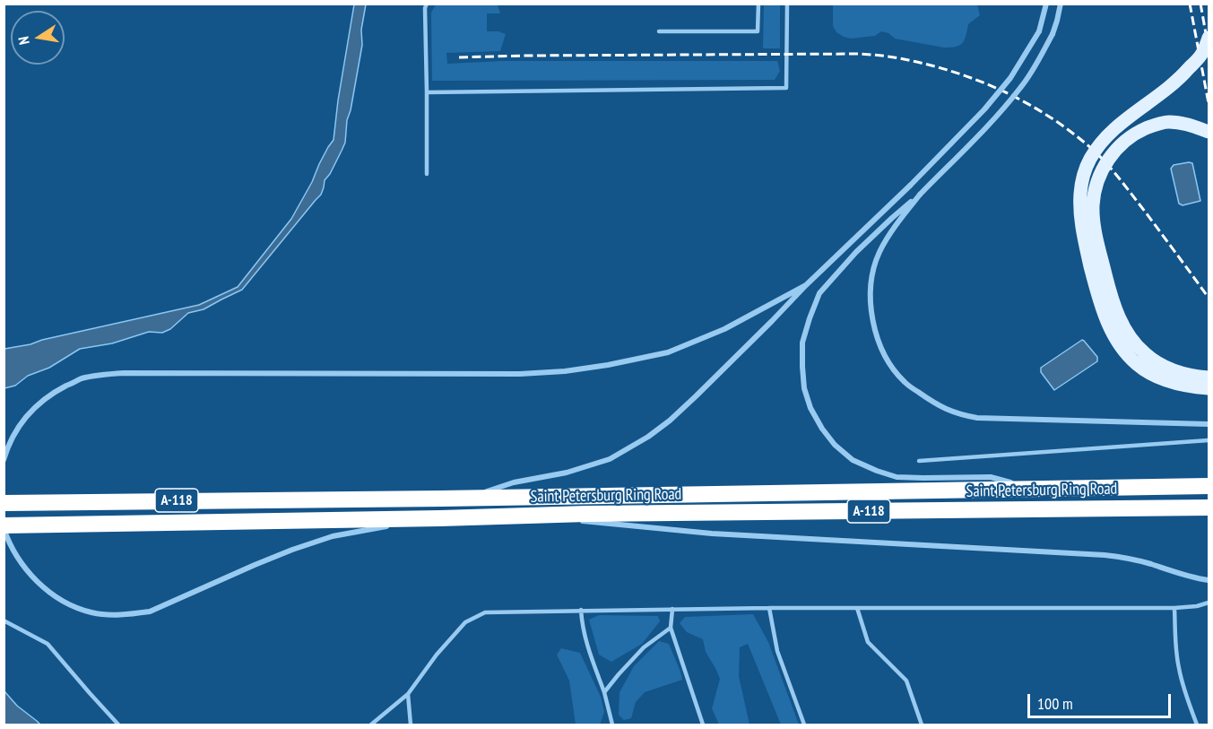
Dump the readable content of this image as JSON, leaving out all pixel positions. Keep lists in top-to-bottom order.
{
  "streets": {
    "highway": ["Saint Petersburg Ring Road", "А-118"]
  },
  "scale_bar": "100 m",
  "north": "left"
}
